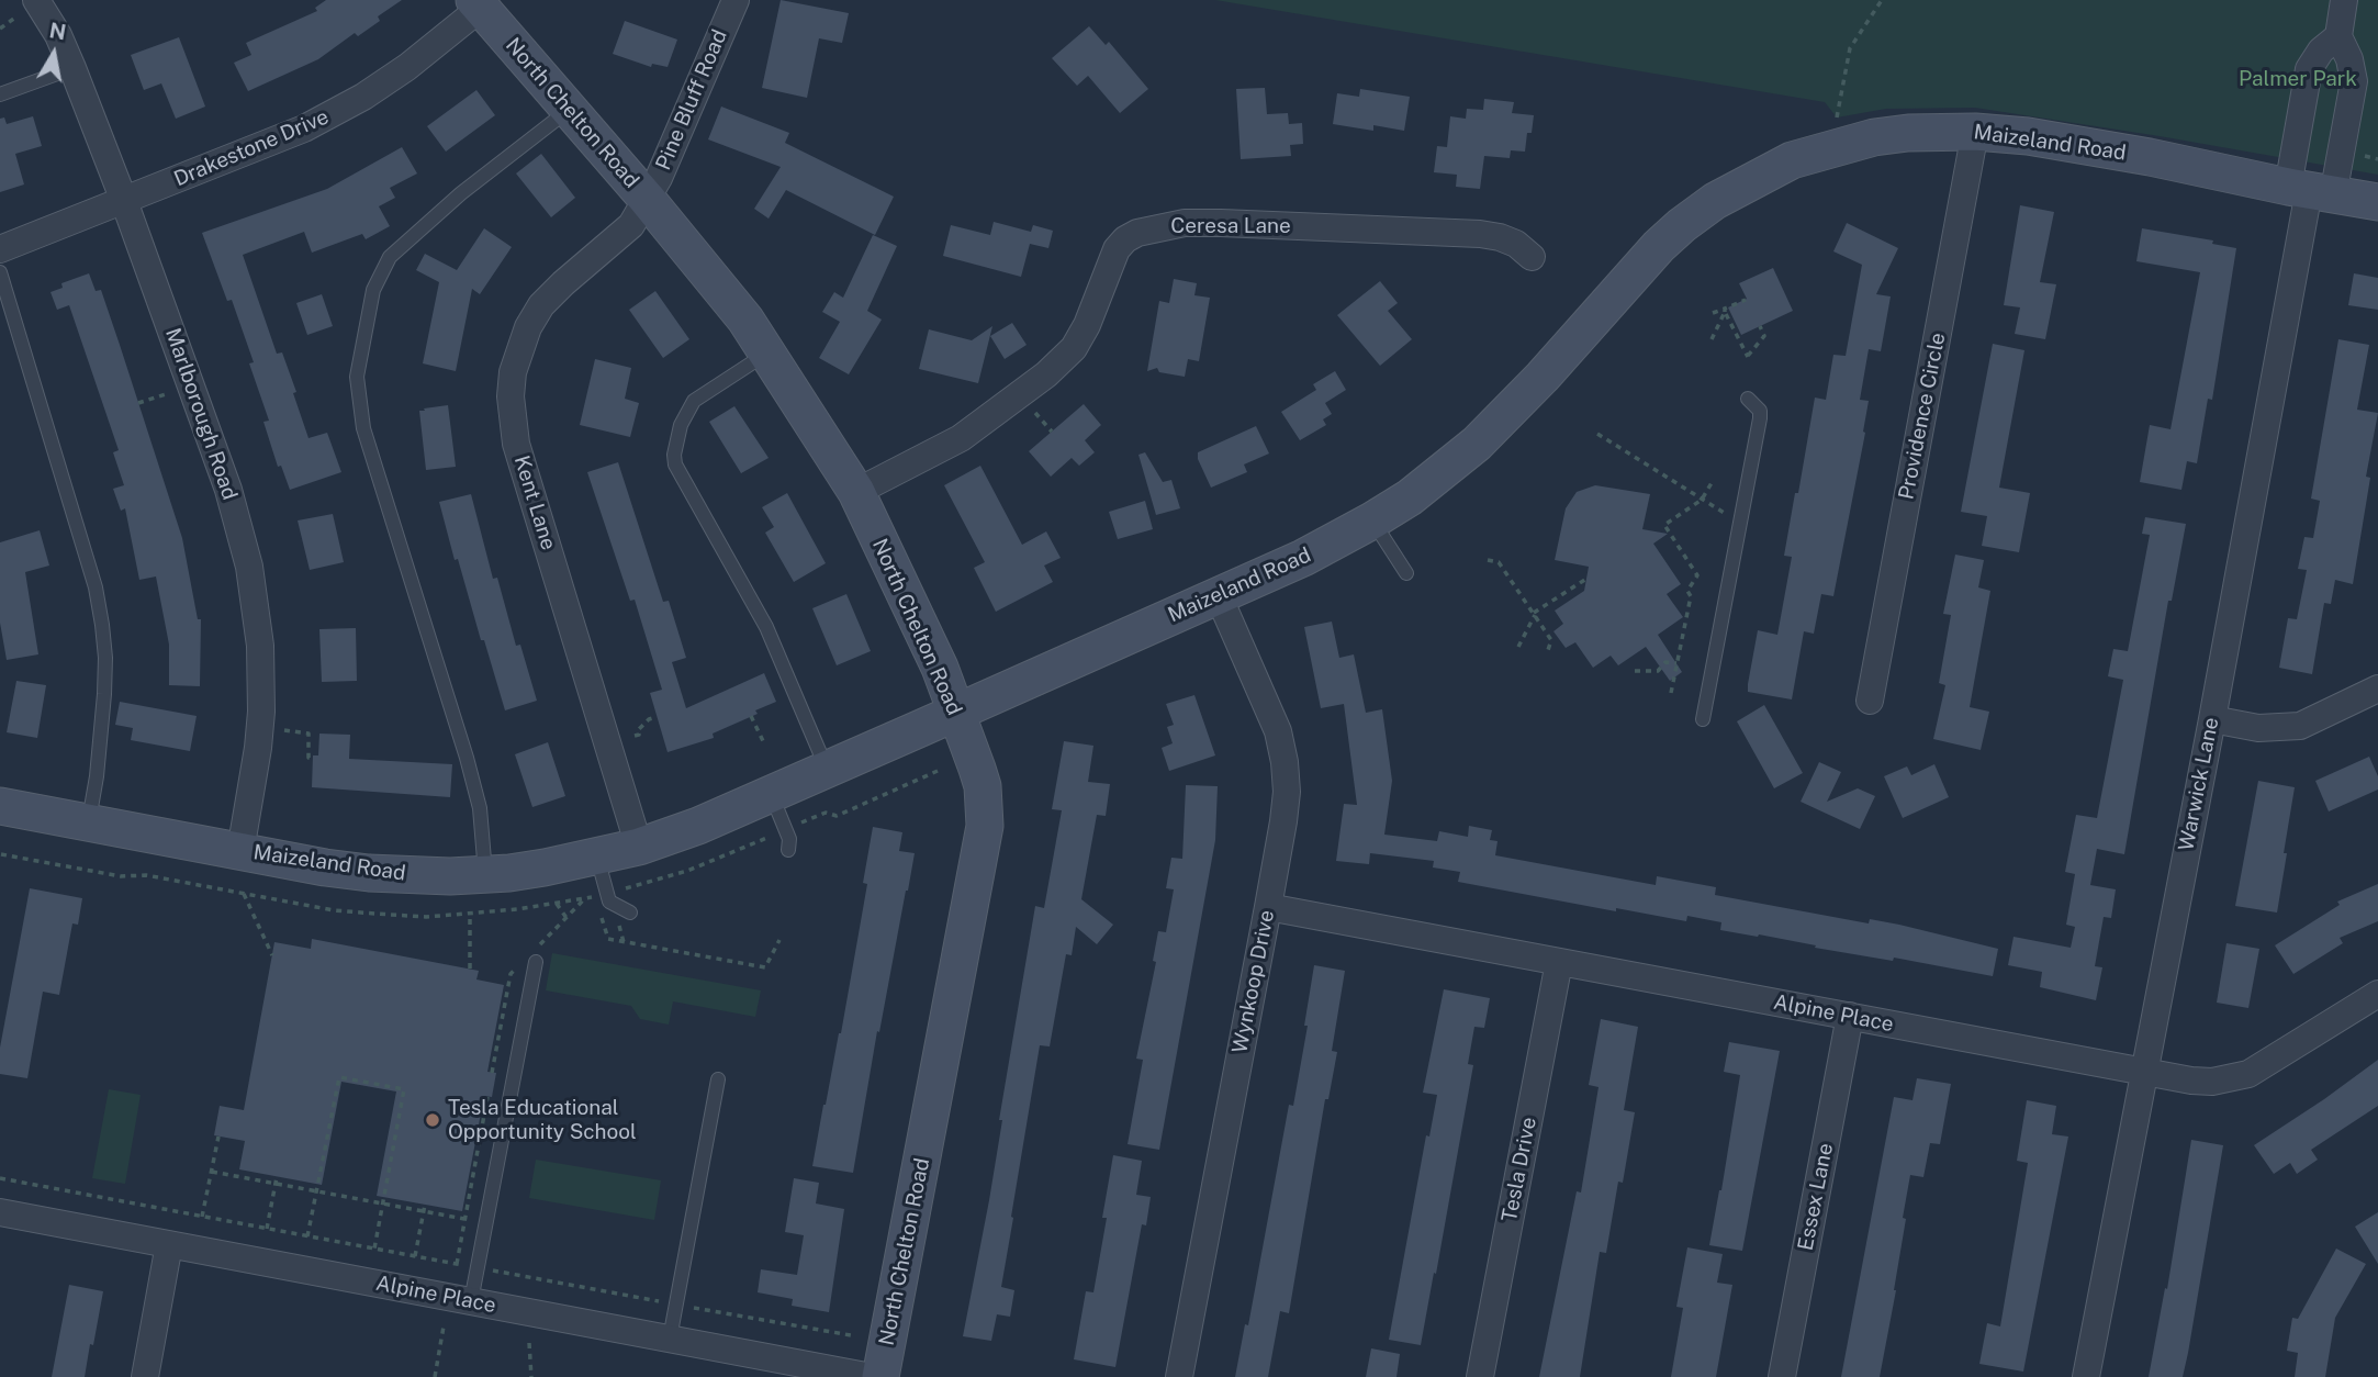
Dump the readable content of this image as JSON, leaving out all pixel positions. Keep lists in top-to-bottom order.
{
  "streets": {
    "main road": ["North Chelton Road", "Maizeland Road"],
    "street": [
      "Pine Bluff Road",
      "Drakestone Drive",
      "Ceresa Lane",
      "Marlborough Road",
      "Providence Circle",
      "Kent Lane",
      "Warwick Lane",
      "Wynkoop Drive",
      "Alpine Place",
      "Tesla Drive",
      "Essex Lane"
    ]
  },
  "crossings": [
    ["Pine Bluff Road", "North Chelton Road"],
    ["Pine Bluff Road", "Kent Lane"],
    ["North Chelton Road", "Maizeland Road"],
    ["North Chelton Road", "Drakestone Drive"],
    ["North Chelton Road", "Ceresa Lane"],
    ["North Chelton Road", "Kent Lane"],
    ["Maizeland Road", "Marlborough Road"],
    ["Maizeland Road", "Providence Circle"],
    ["Maizeland Road", "Kent Lane"],
    ["Maizeland Road", "Warwick Lane"],
    ["Maizeland Road", "Wynkoop Drive"],
    ["Drakestone Drive", "Marlborough Road"],
    ["Warwick Lane", "Alpine Place"],
    ["Wynkoop Drive", "Alpine Place"],
    ["Alpine Place", "Tesla Drive"],
    ["Alpine Place", "Essex Lane"]
  ],
  "parks": ["Palmer Park"],
  "places": ["Tesla Educational Opportunity School"],
  "north": "top"
}
